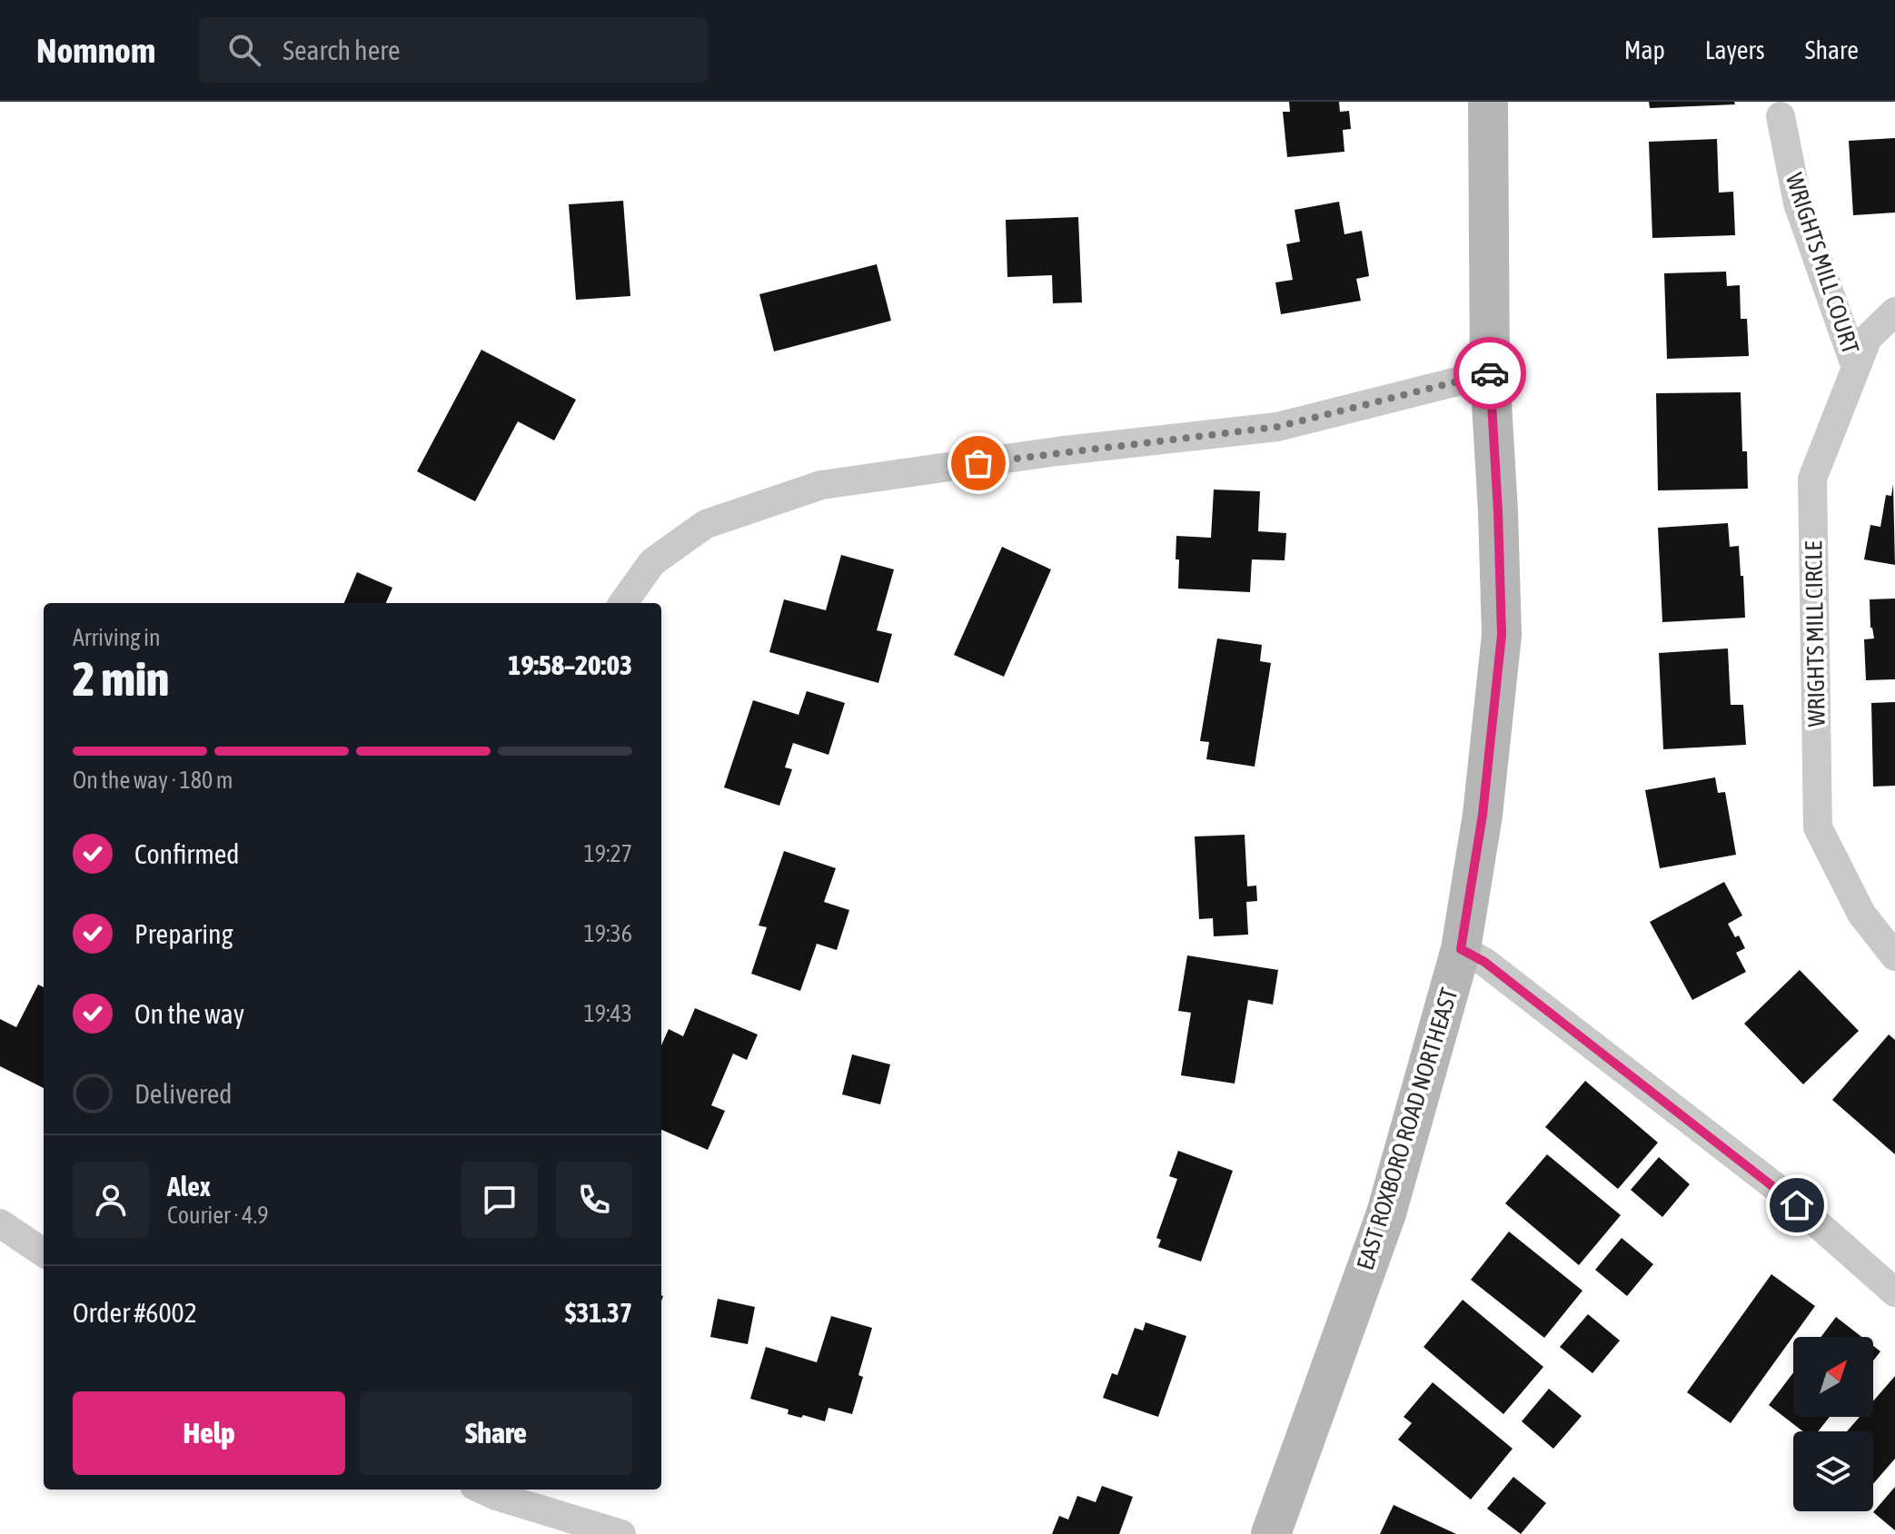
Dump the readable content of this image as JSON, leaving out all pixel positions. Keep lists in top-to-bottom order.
{
  "streets": {
    "main road": ["EAST ROXBORO ROAD NORTHEAST"],
    "street": ["WRIGHTS MILL COURT", "WRIGHTS MILL CIRCLE"]
  },
  "crossings": [
    ["WRIGHTS MILL COURT", "WRIGHTS MILL CIRCLE"]
  ],
  "north": "top right",
  "page": {
    "header": "Nomnom",
    "search": "Search here",
    "nav": ["Map", "Layers", "Share"],
    "heading": ["2 min", "Arriving in", "19:58–20:03"],
    "panel": [
      "Alex",
      "Courier · 4.9",
      "Order #6002",
      "$31.37"
    ],
    "bar": "On the way · 180 m",
    "list": [
      ["Confirmed", "19:27"],
      ["Preparing", "19:36"],
      ["On the way", "19:43"],
      "Delivered"
    ],
    "buttons": ["Help", "Share"]
  }
}
